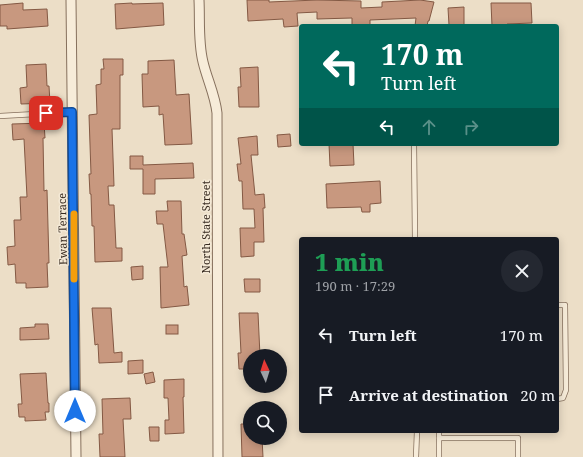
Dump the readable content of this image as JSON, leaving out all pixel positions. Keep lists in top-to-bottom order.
{
  "streets": {
    "street": ["North State Street", "Ewan Terrace"]
  },
  "north": "top",
  "page": {
    "turn": ["170 m", "Turn left"],
    "heading": ["1 min", "190 m · 17:29"],
    "list": [
      {
        "name": "Turn left",
        "value": "170 m"
      },
      {
        "name": "Arrive at destination",
        "value": "20 m"
      }
    ]
  }
}
